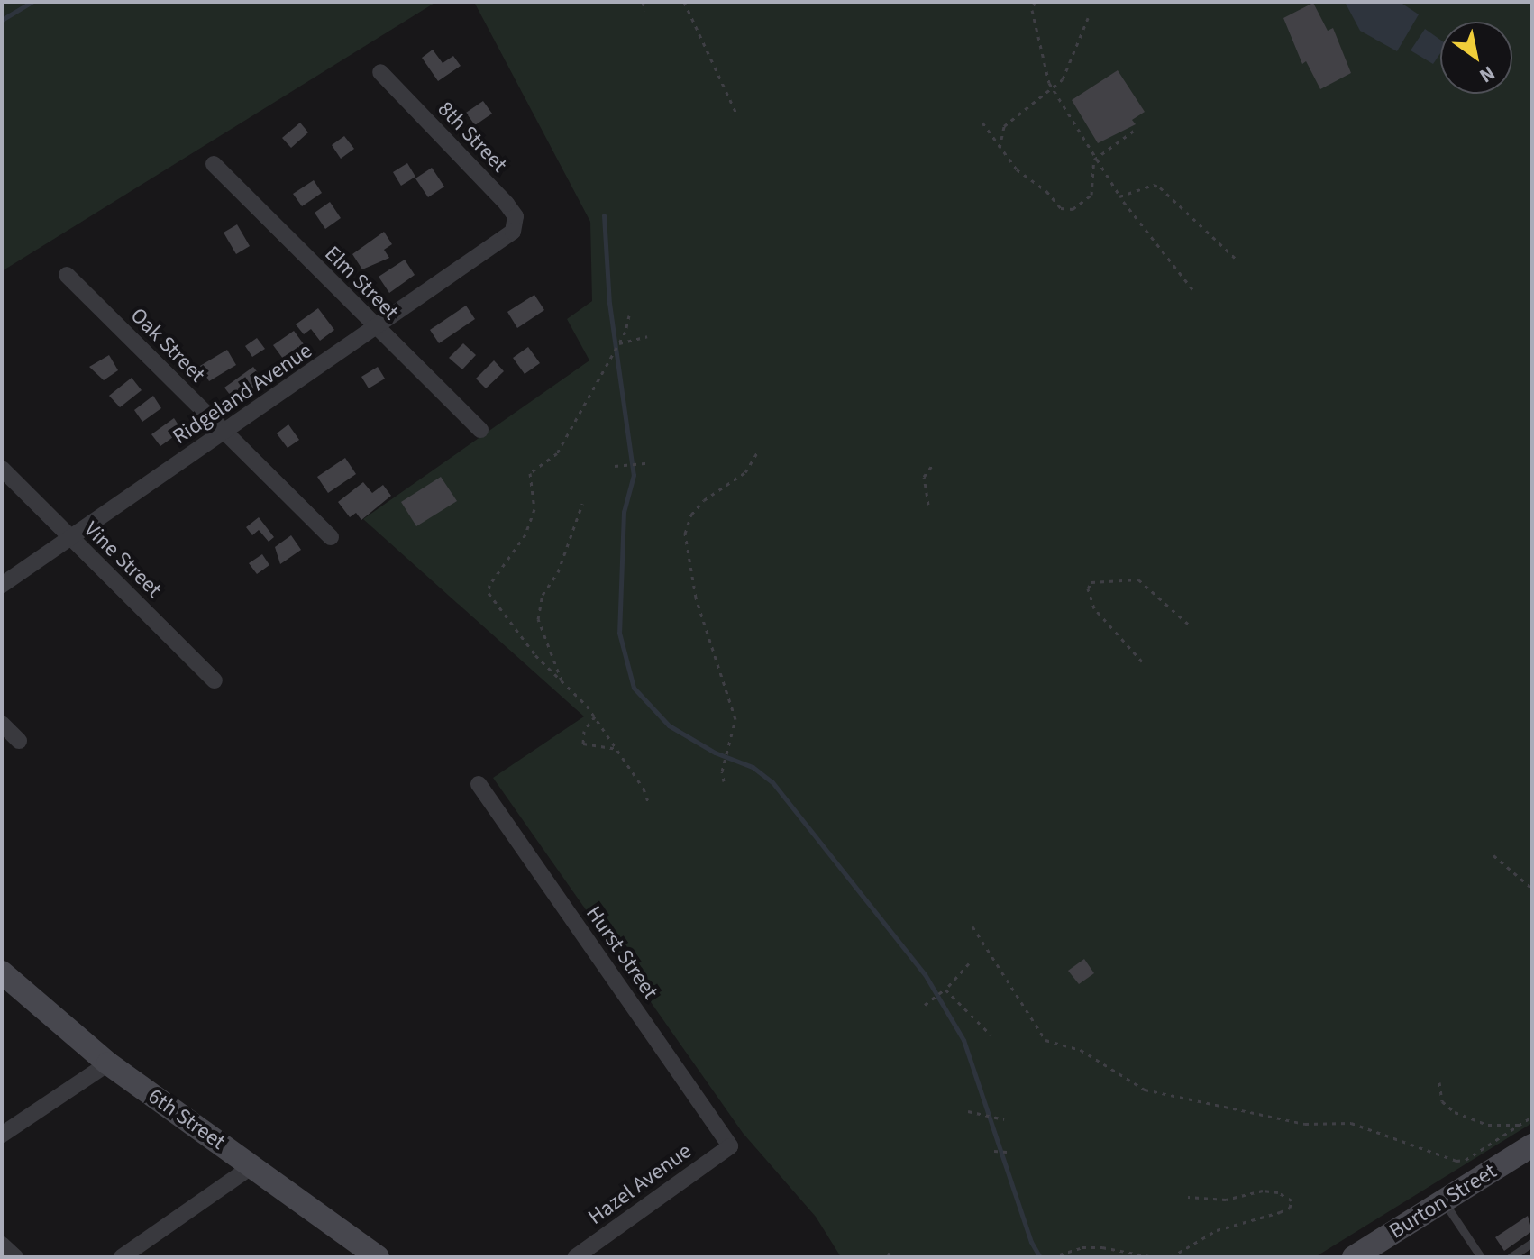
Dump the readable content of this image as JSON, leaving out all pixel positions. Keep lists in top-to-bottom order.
{
  "streets": {
    "street": [
      "8th Street",
      "Elm Street",
      "Oak Street",
      "Ridgeland Avenue",
      "Vine Street",
      "Hurst Street",
      "6th Street",
      "Hazel Avenue",
      "Burton Street"
    ]
  },
  "crossings": [
    ["8th Street", "Ridgeland Avenue"],
    ["Elm Street", "Ridgeland Avenue"],
    ["Oak Street", "Ridgeland Avenue"],
    ["Ridgeland Avenue", "Vine Street"],
    ["Hurst Street", "Hazel Avenue"]
  ],
  "north": "bottom right"
}
